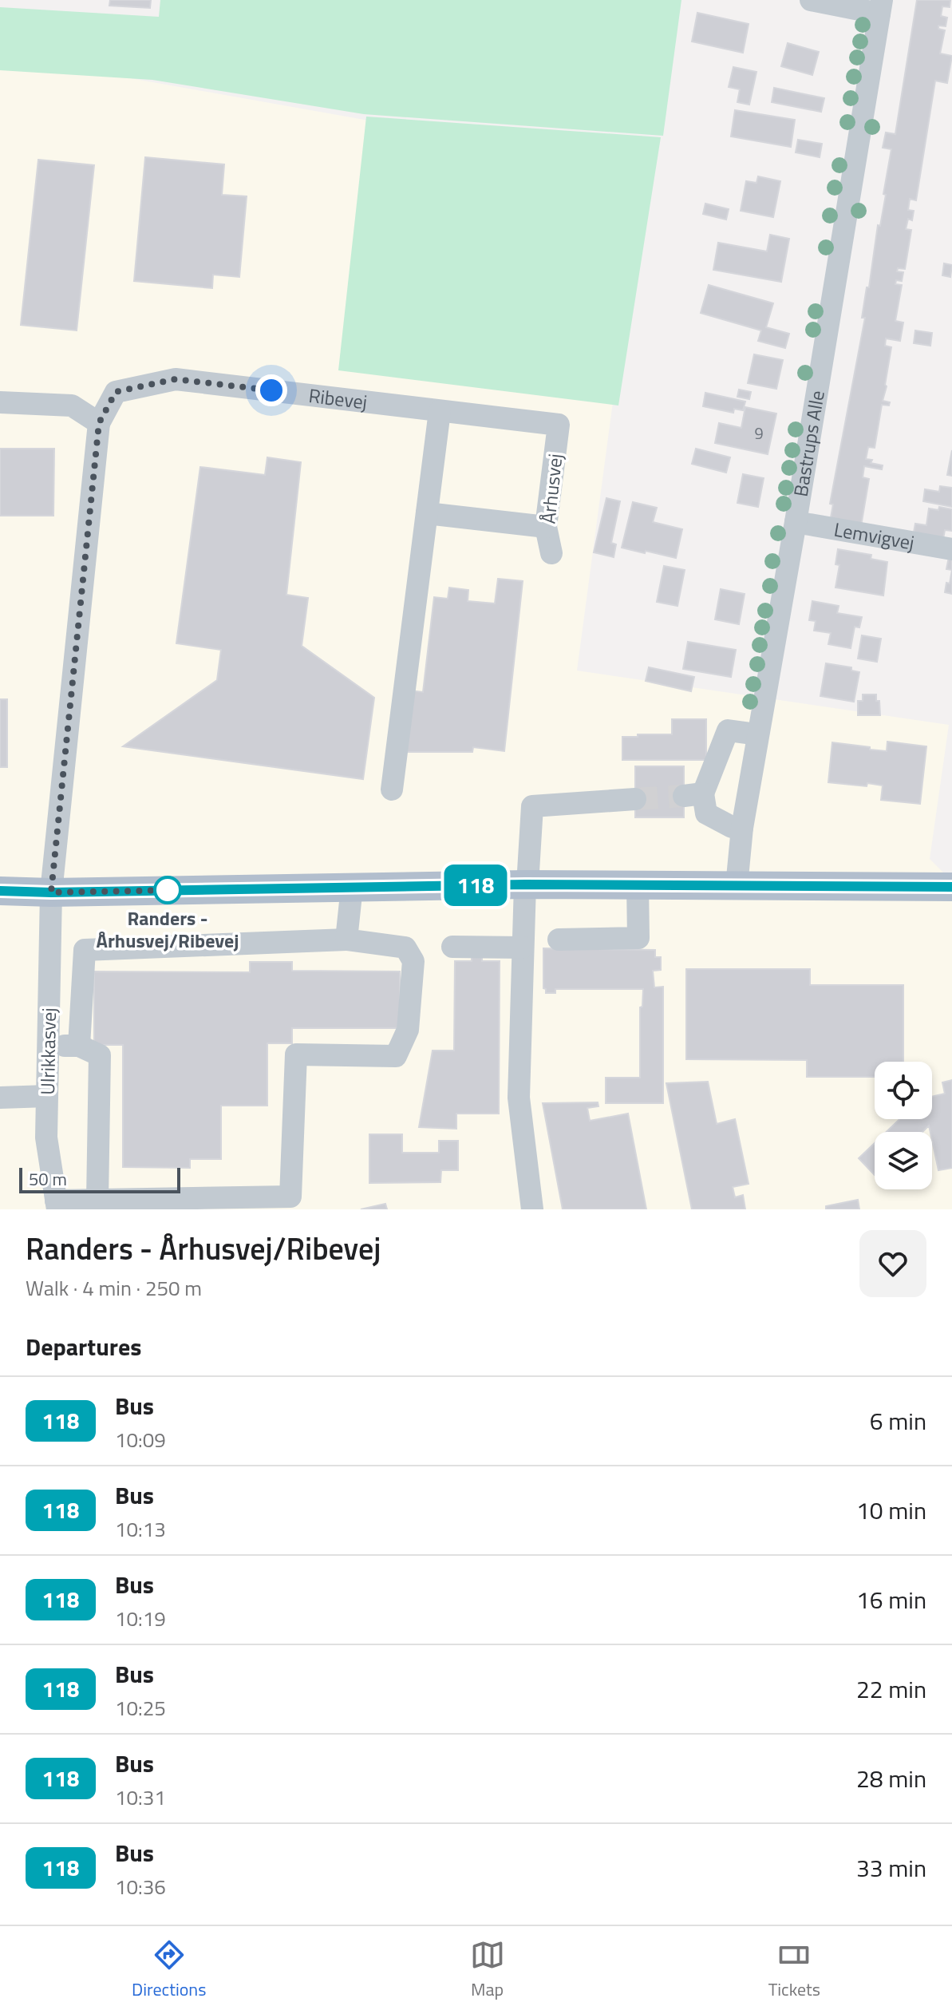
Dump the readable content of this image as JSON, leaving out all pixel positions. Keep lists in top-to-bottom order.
{
  "streets": {
    "street": [
      "Ribevej",
      "Bastrups Alle",
      "Århusvej",
      "Lemvigvej",
      "Ulrikkasvej"
    ]
  },
  "crossings": [
    ["Ribevej", "Århusvej"],
    ["Ribevej", "Ulrikkasvej"],
    ["Bastrups Alle", "Lemvigvej"]
  ],
  "places": ["Randers - Århusvej/Ribevej"],
  "lines": ["bus line 118"],
  "house_numbers": ["9"],
  "scale_bar": "50 m",
  "page": {
    "on_map": "118",
    "scale": "50 m",
    "heading": [
      ["Randers - Århusvej/Ribevej", "Walk · 4 min · 250 m"],
      "Departures"
    ],
    "list": [
      {
        "mark": "118",
        "name": "Bus",
        "note": "10:09",
        "value": "6 min"
      },
      {
        "mark": "118",
        "name": "Bus",
        "note": "10:13",
        "value": "10 min"
      },
      {
        "mark": "118",
        "name": "Bus",
        "note": "10:19",
        "value": "16 min"
      },
      {
        "mark": "118",
        "name": "Bus",
        "note": "10:25",
        "value": "22 min"
      },
      {
        "mark": "118",
        "name": "Bus",
        "note": "10:31",
        "value": "28 min"
      },
      {
        "mark": "118",
        "name": "Bus",
        "note": "10:36",
        "value": "33 min"
      }
    ],
    "tabs": ["Directions", "Map", "Tickets"]
  }
}
